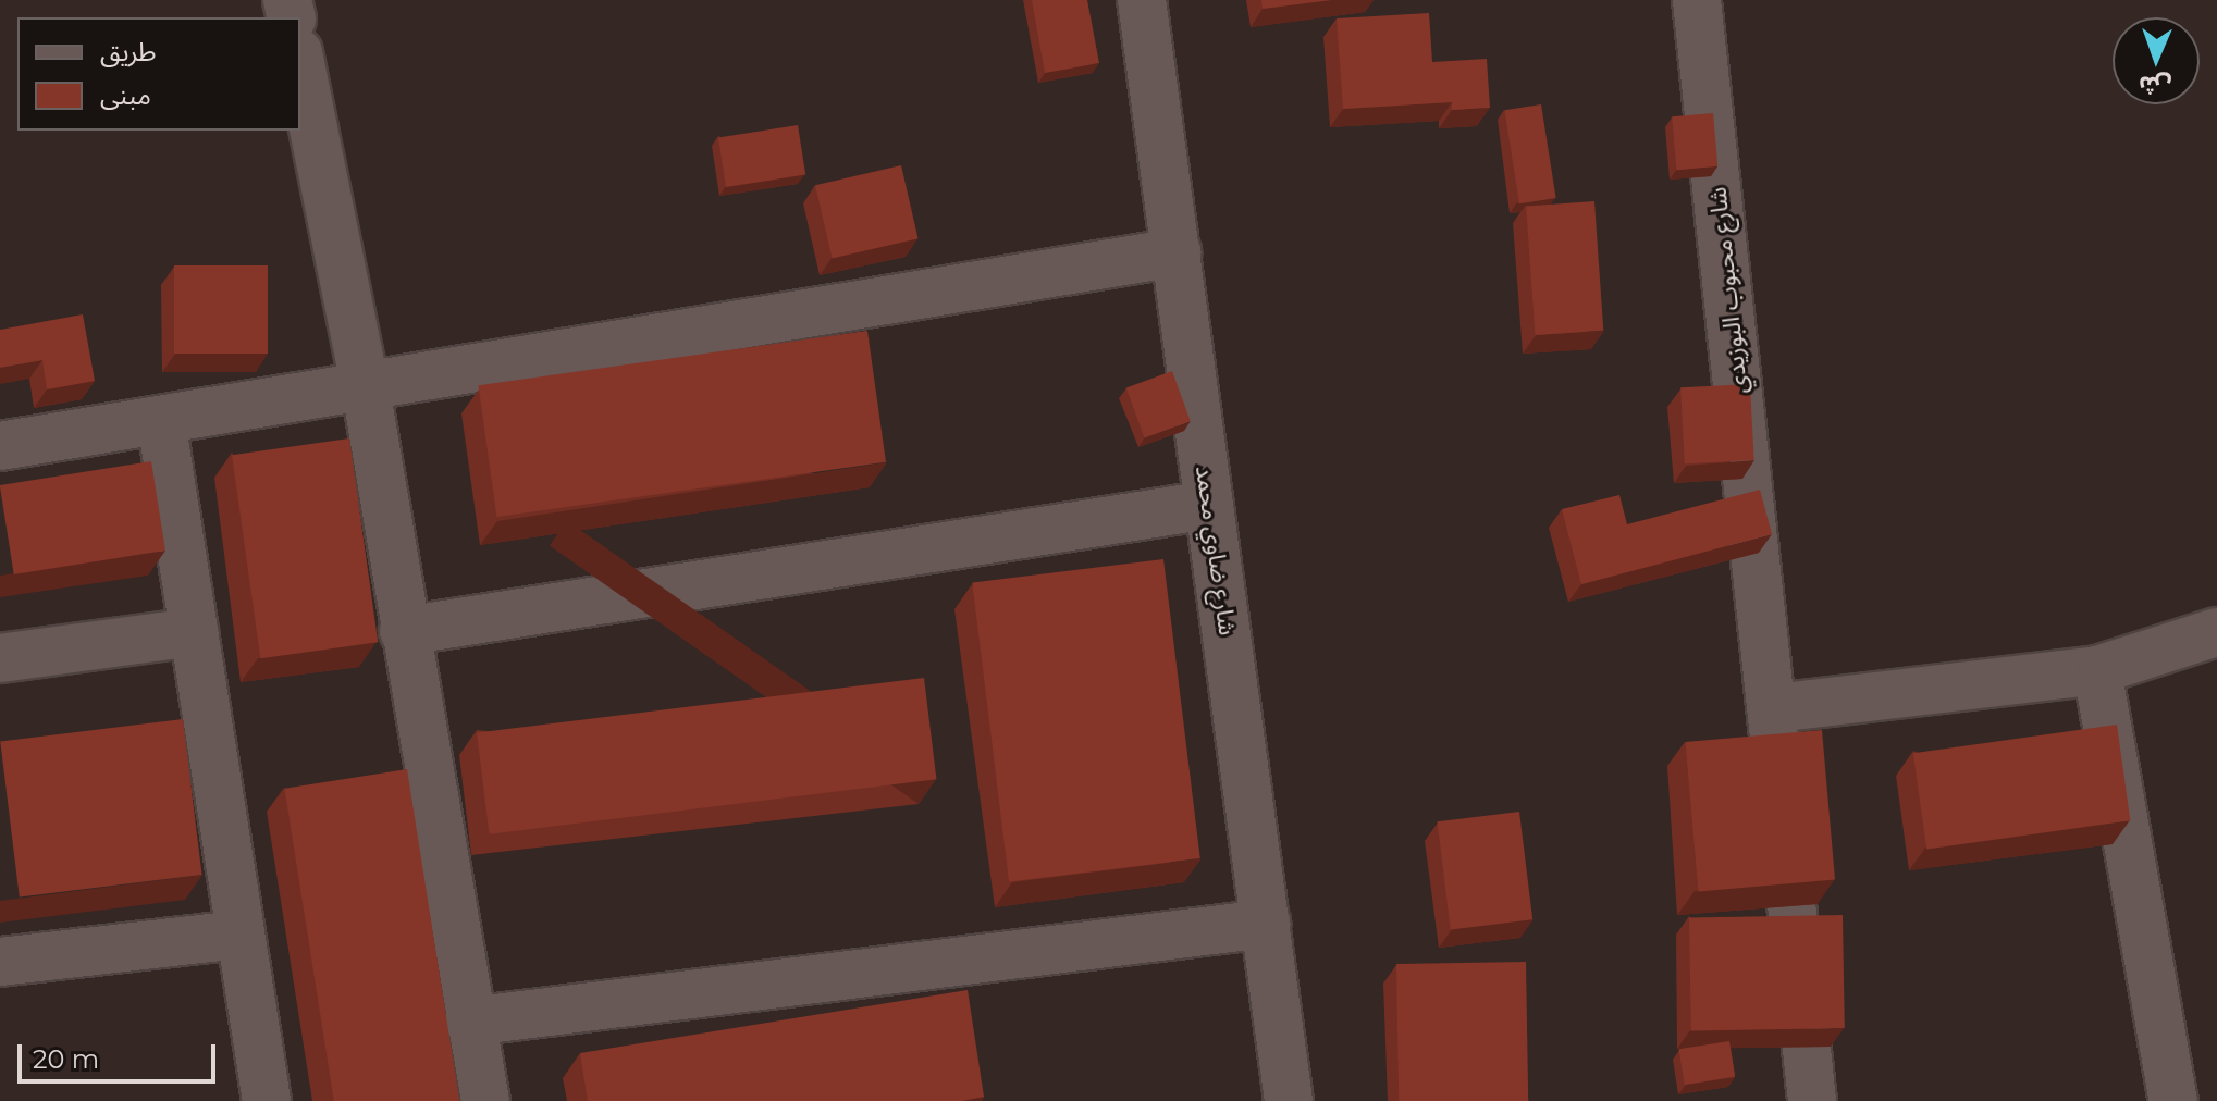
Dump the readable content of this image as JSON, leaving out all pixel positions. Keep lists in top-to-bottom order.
{
  "streets": {
    "street": ["شارع محبوب البوزيدي", "شارع ضاوي محمد"]
  },
  "legend": ["طريق", "مبنى"],
  "scale_bar": "20 m",
  "north": "bottom"
}
